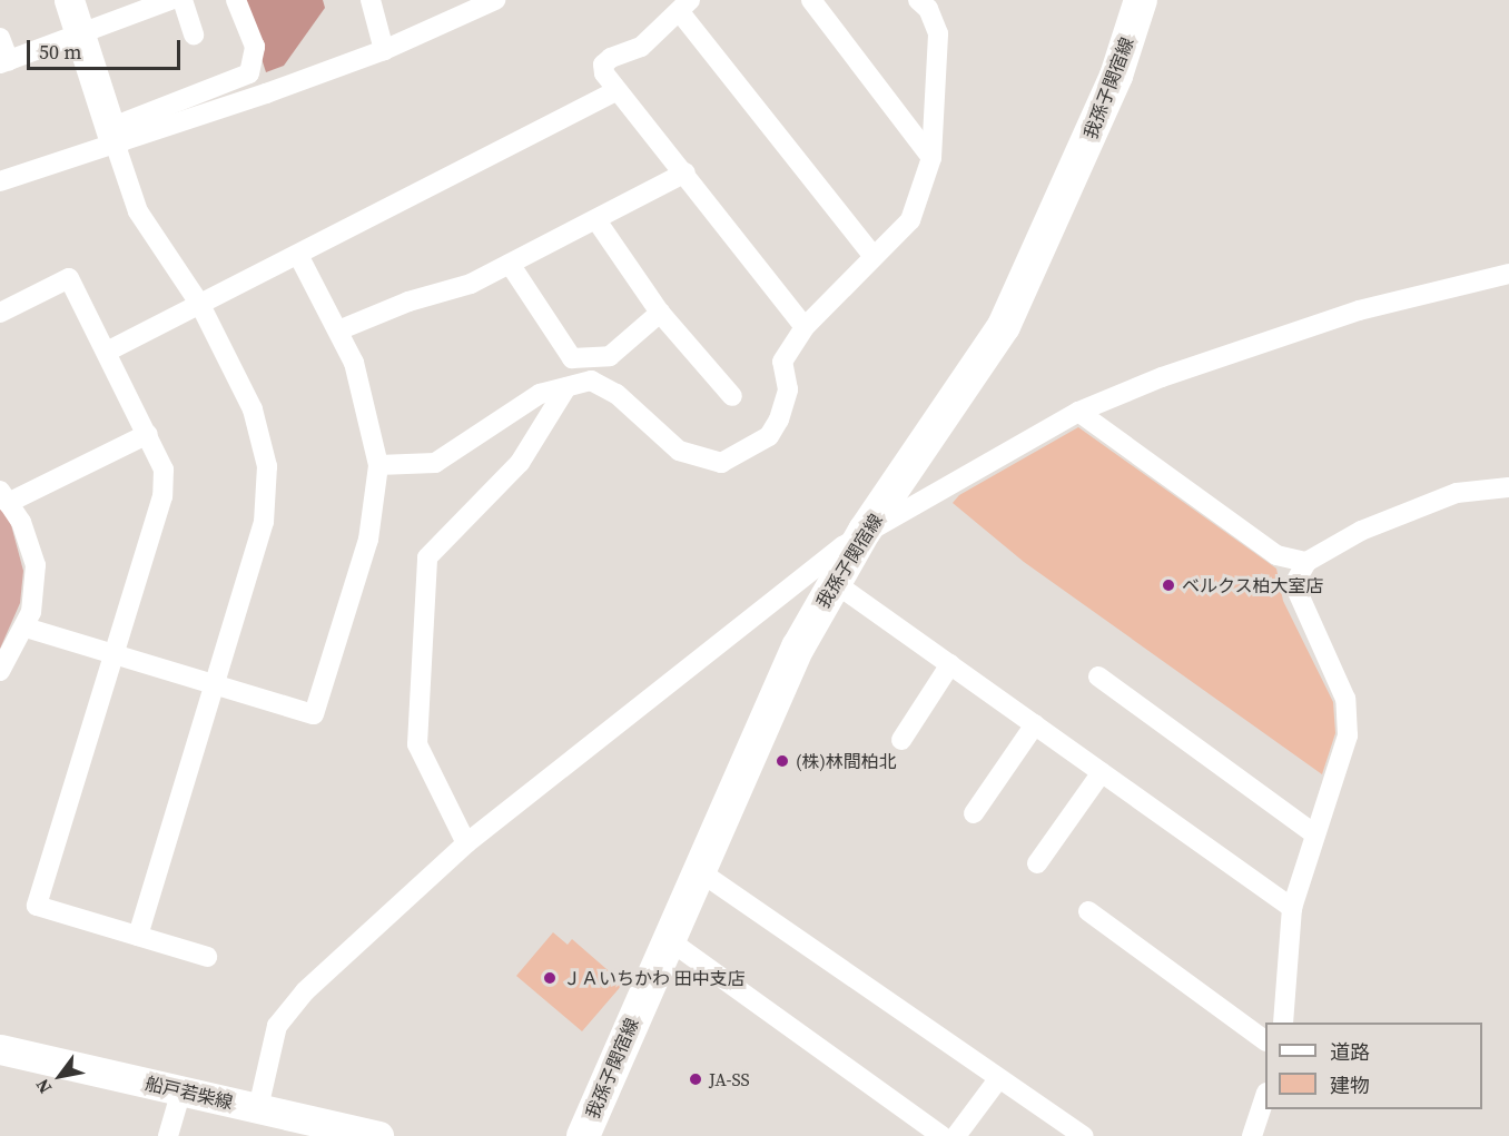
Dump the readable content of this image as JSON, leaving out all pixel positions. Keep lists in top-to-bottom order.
{
  "streets": {
    "main road": ["我孫子関宿線"],
    "street": ["船戸若柴線"]
  },
  "places": [
    "ベルクス柏大室店",
    "(株)林間柏北",
    "ＪＡいちかわ 田中支店",
    "JA-SS"
  ],
  "legend": ["道路", "建物"],
  "scale_bar": "50 m",
  "north": "bottom left"
}
